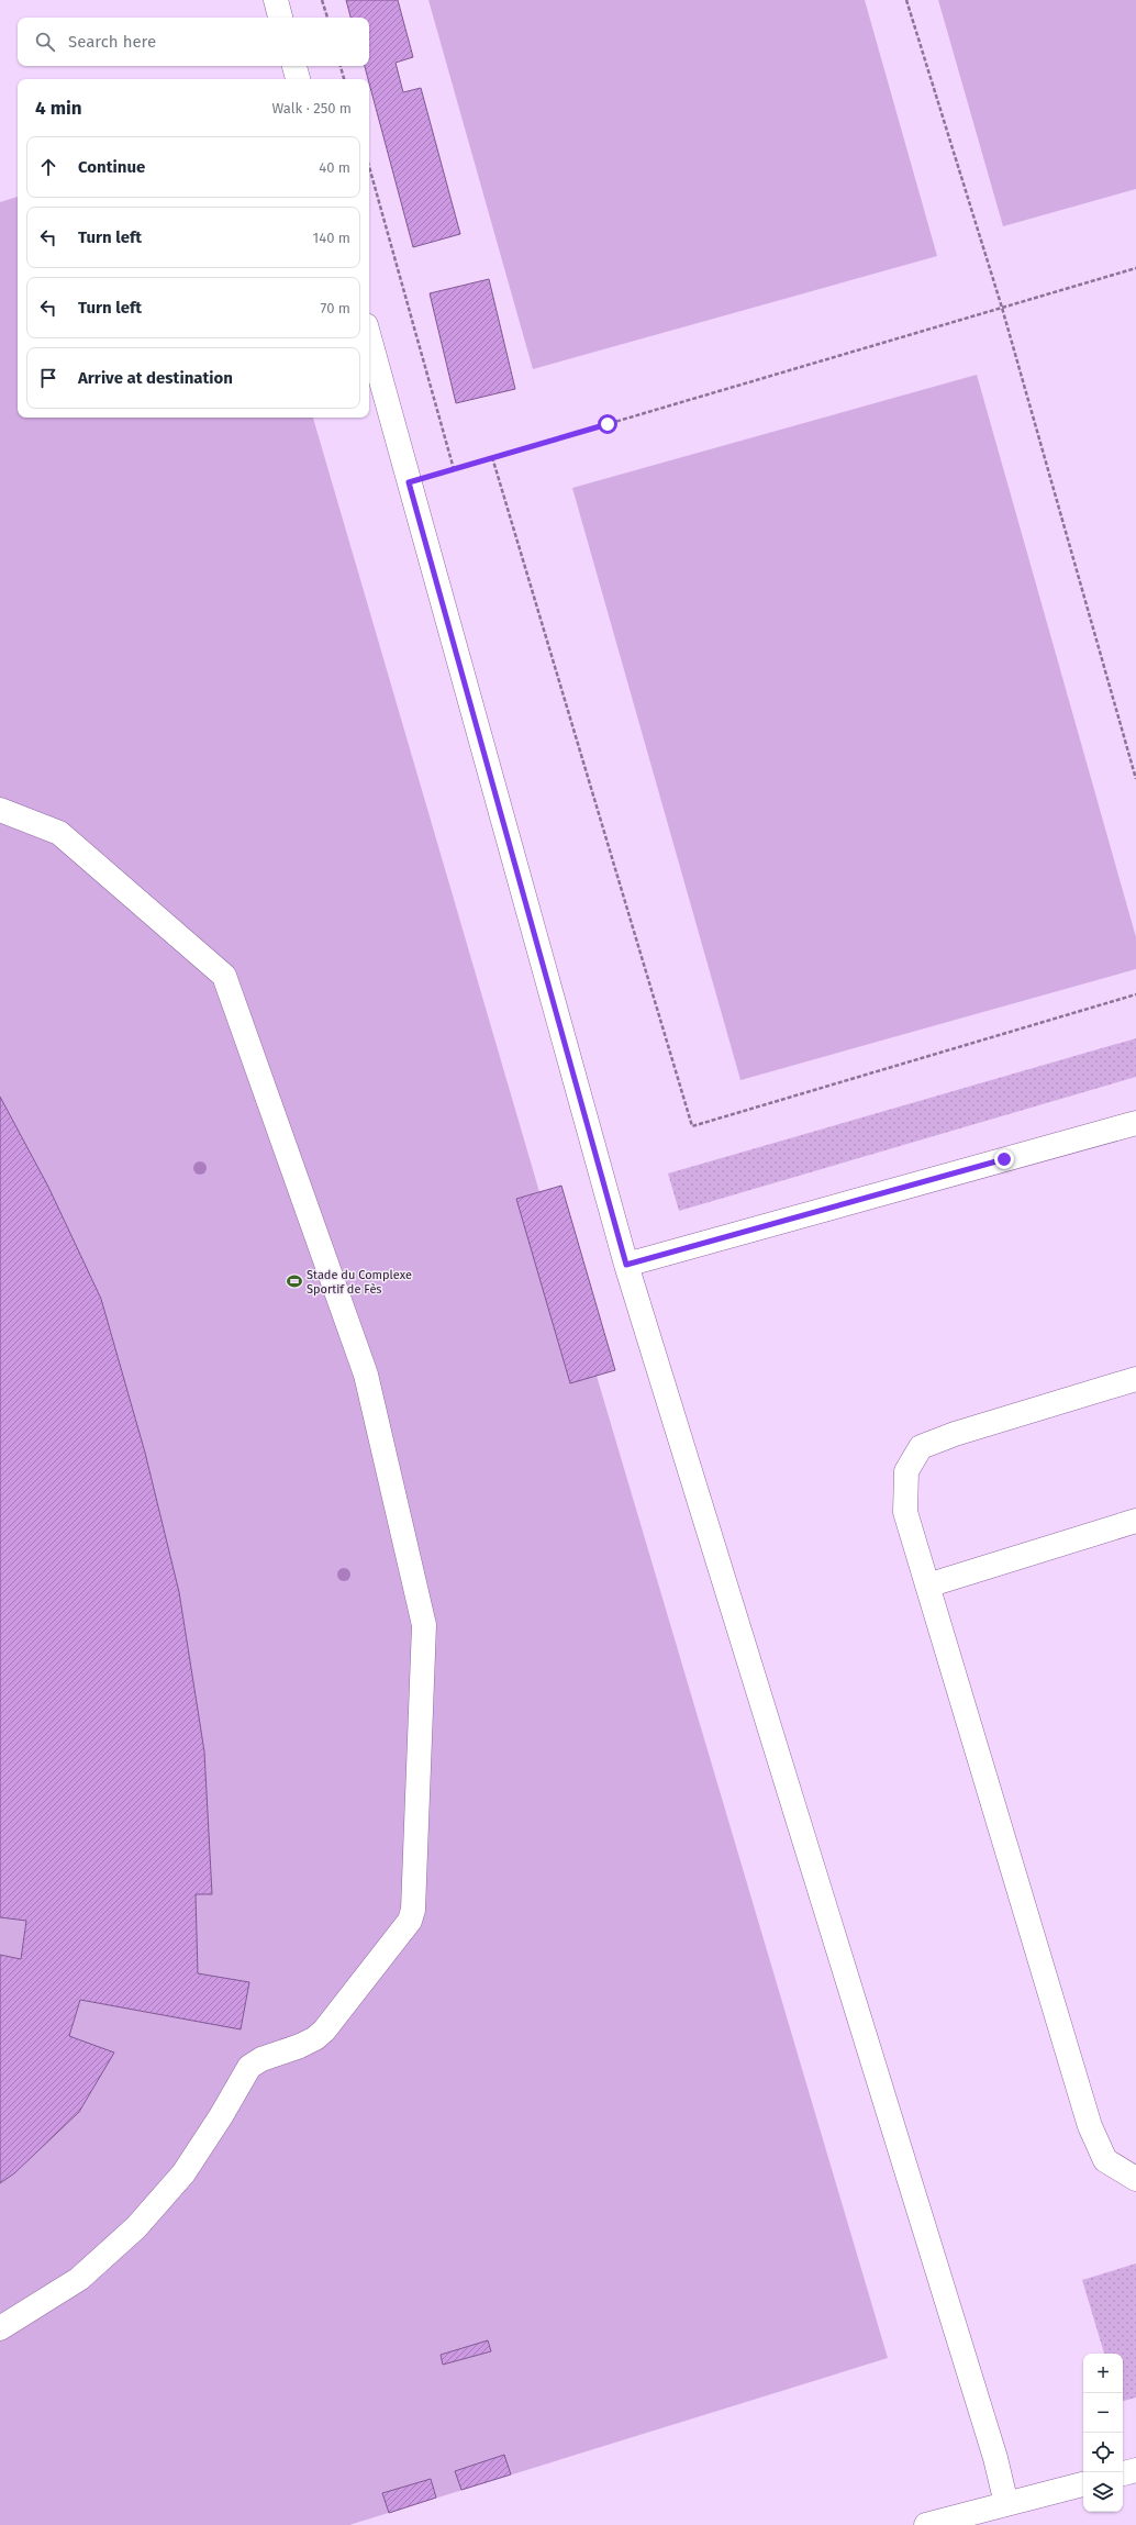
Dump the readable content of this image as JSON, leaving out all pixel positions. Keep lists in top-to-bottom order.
{
  "places": {
    "sports": ["Stade du Complexe Sportif de Fès"]
  },
  "page": {
    "search": "Search here",
    "heading": ["4 min", "Walk · 250 m"],
    "list": [
      ["Continue", "40 m"],
      ["Turn left", "140 m"],
      ["Turn left", "70 m"],
      "Arrive at destination"
    ],
    "map_buttons": ["+", "−"]
  }
}
